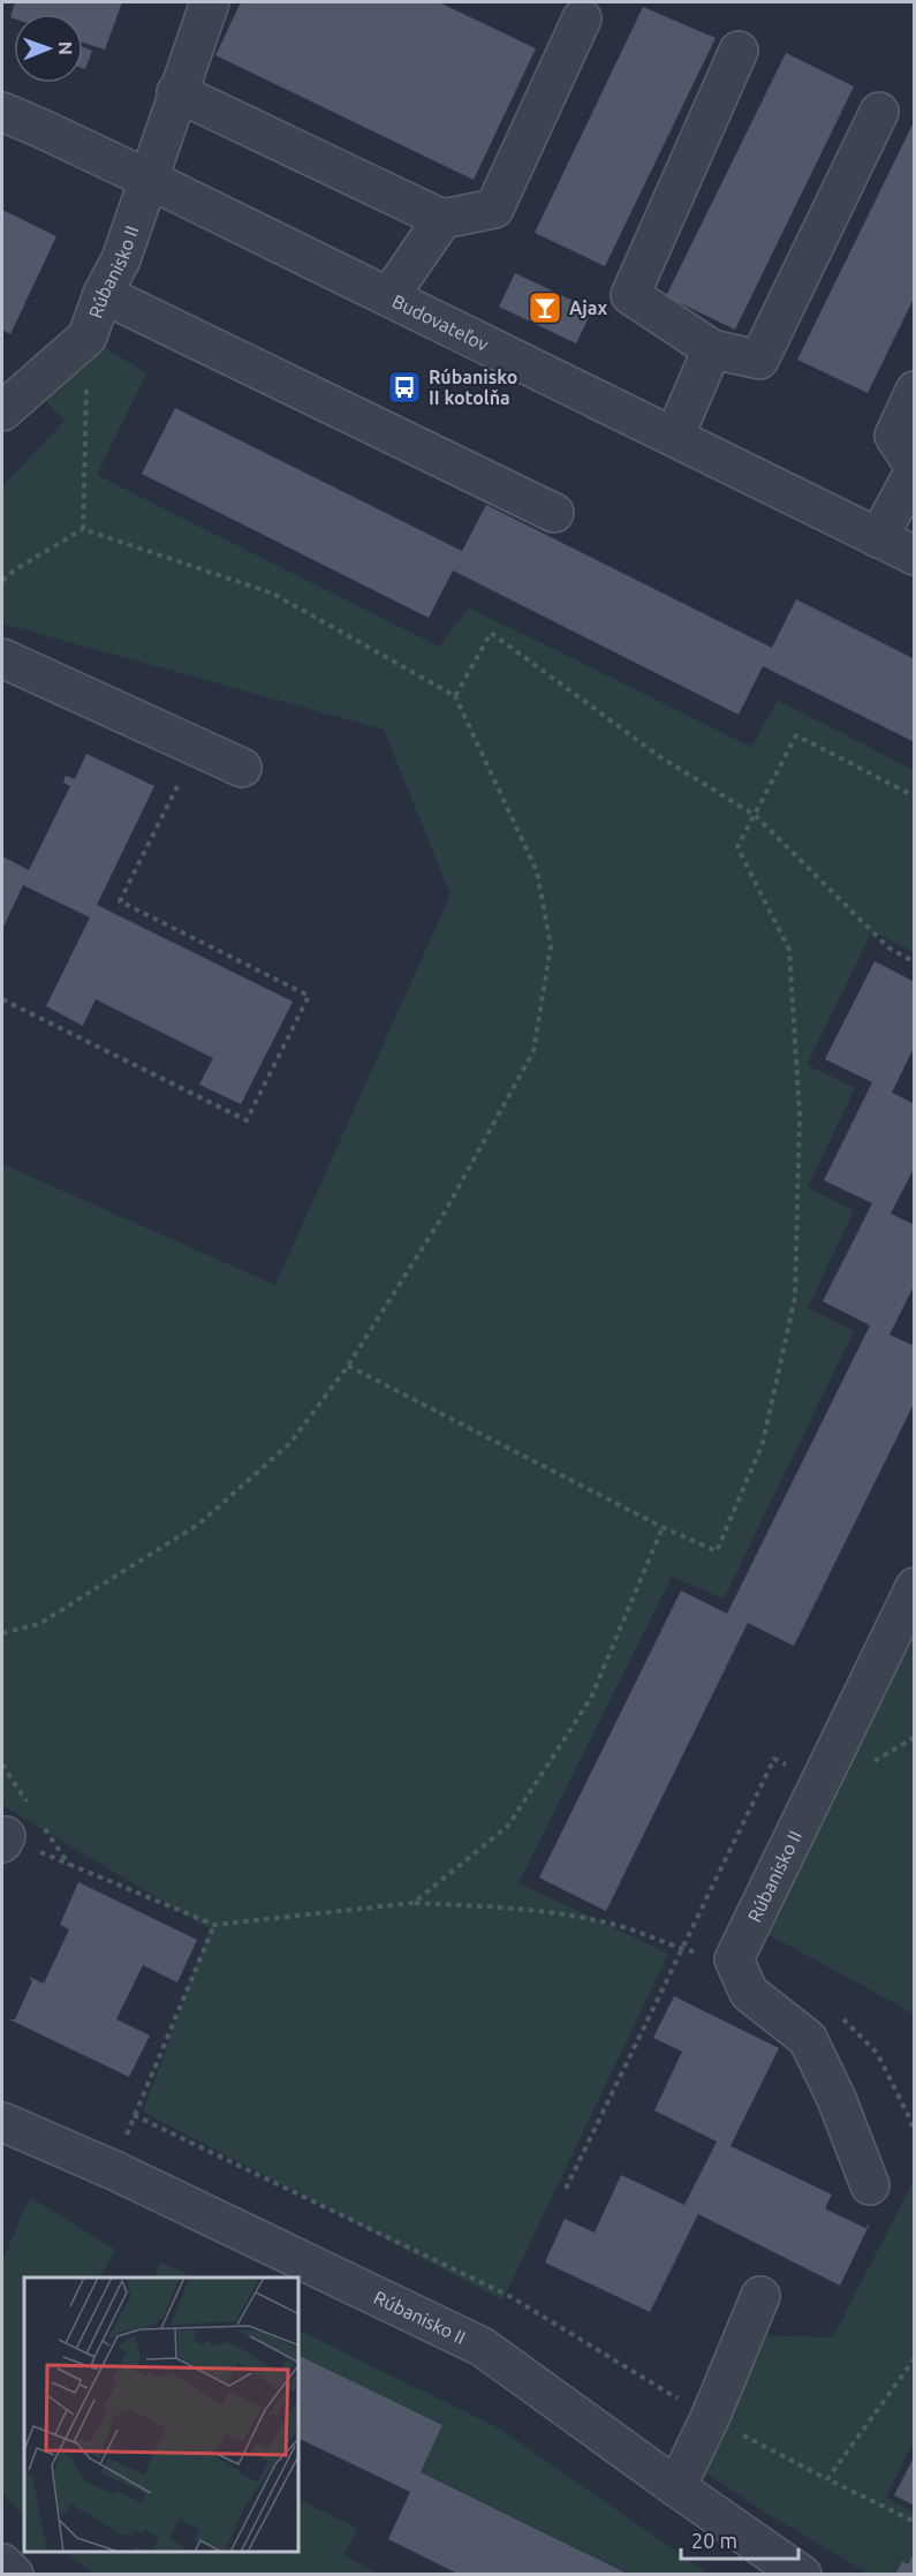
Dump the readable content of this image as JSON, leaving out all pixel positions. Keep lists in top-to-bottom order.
{
  "streets": {
    "street": ["Rúbanisko II", "Budovateľov"]
  },
  "crossings": [
    ["Rúbanisko II", "Budovateľov"]
  ],
  "places": {
    "bar": ["Ajax"],
    "bus stop": ["Rúbanisko II kotolňa"]
  },
  "scale_bar": "20 m",
  "north": "right"
}
